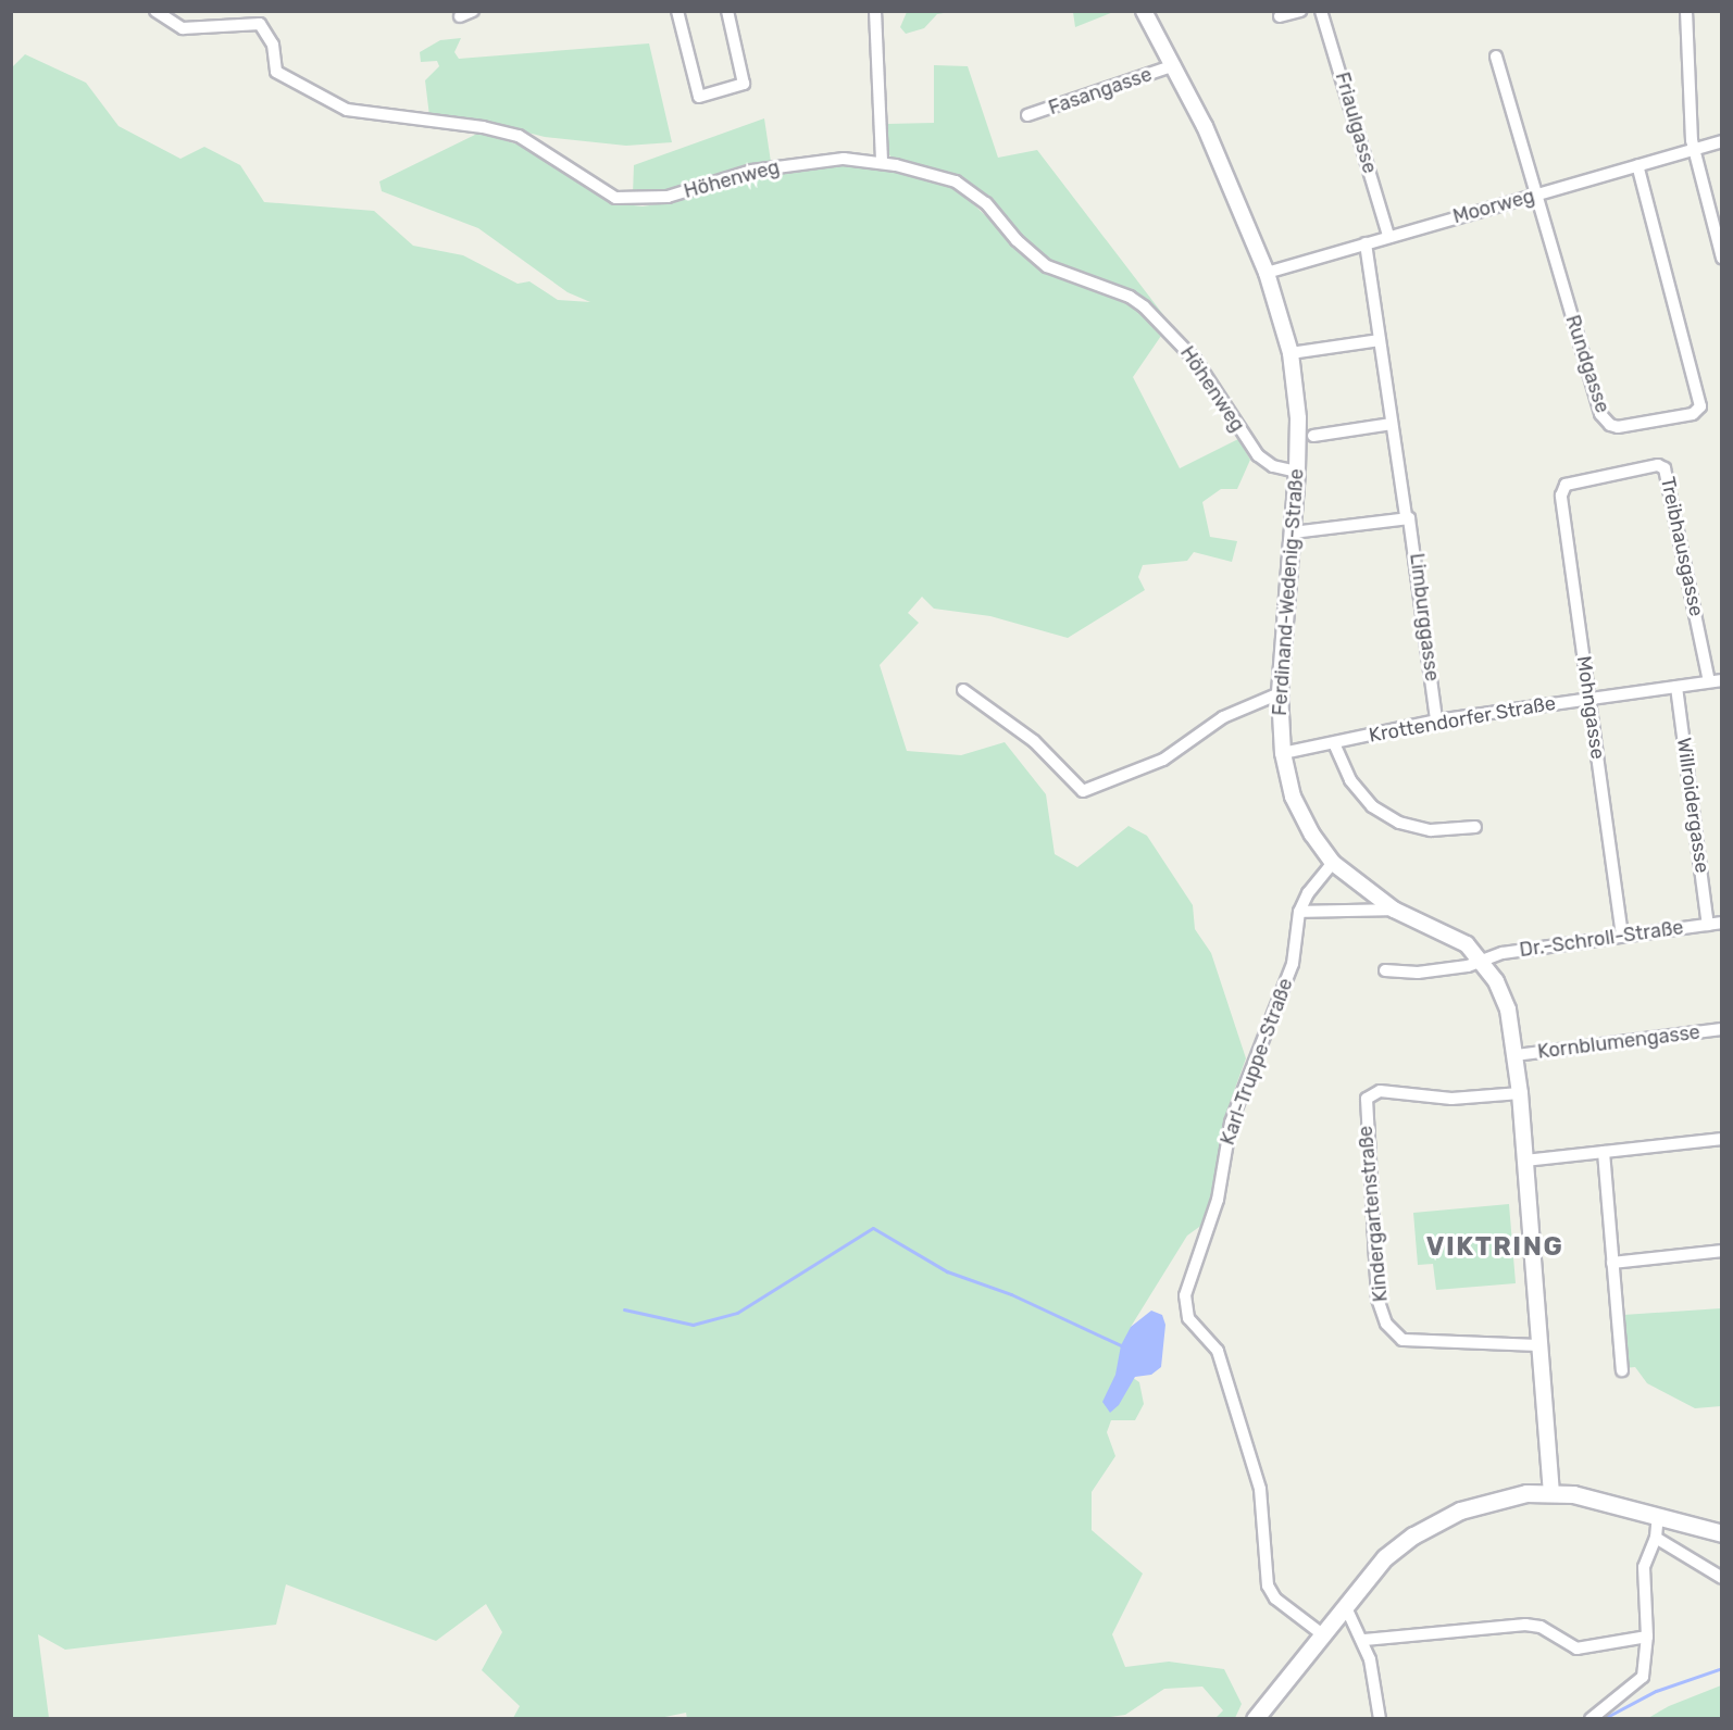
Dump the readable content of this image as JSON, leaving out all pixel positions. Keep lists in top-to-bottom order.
{
  "streets": {
    "street": [
      "Fasangasse",
      "Friaulgasse",
      "Höhenweg",
      "Moorweg",
      "Rundgasse",
      "Treibhausgasse",
      "Ferdinand-Wedenig-Straße",
      "Limburggasse",
      "Mohngasse",
      "Krottendorfer Straße",
      "Willroidergasse",
      "Dr.-Schroll-Straße",
      "Kornblumengasse",
      "Karl-Truppe-Straße",
      "Kindergartenstraße"
    ]
  },
  "crossings": [
    ["Fasangasse", "Ferdinand-Wedenig-Straße"],
    ["Friaulgasse", "Moorweg"],
    ["Höhenweg", "Ferdinand-Wedenig-Straße"],
    ["Moorweg", "Rundgasse"],
    ["Moorweg", "Ferdinand-Wedenig-Straße"],
    ["Moorweg", "Limburggasse"],
    ["Treibhausgasse", "Mohngasse"],
    ["Treibhausgasse", "Krottendorfer Straße"],
    ["Ferdinand-Wedenig-Straße", "Krottendorfer Straße"],
    ["Ferdinand-Wedenig-Straße", "Dr.-Schroll-Straße"],
    ["Ferdinand-Wedenig-Straße", "Kornblumengasse"],
    ["Ferdinand-Wedenig-Straße", "Karl-Truppe-Straße"],
    ["Ferdinand-Wedenig-Straße", "Kindergartenstraße"],
    ["Limburggasse", "Krottendorfer Straße"],
    ["Mohngasse", "Krottendorfer Straße"],
    ["Mohngasse", "Dr.-Schroll-Straße"],
    ["Krottendorfer Straße", "Willroidergasse"],
    ["Willroidergasse", "Dr.-Schroll-Straße"]
  ],
  "districts": ["VIKTRING"]
}
